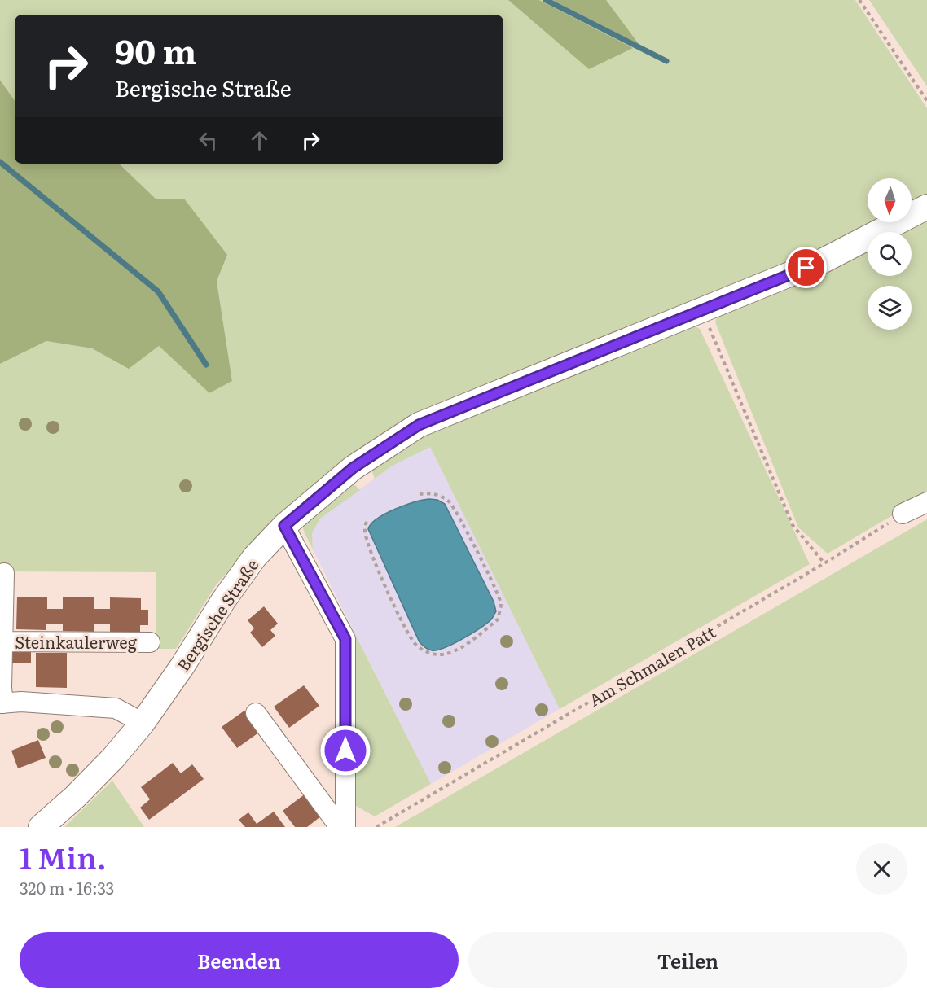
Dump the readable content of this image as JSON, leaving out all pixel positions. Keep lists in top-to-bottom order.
{
  "streets": {
    "main road": ["Bergische Straße"],
    "street": ["Steinkaulerweg"],
    "path": ["Am Schmalen Patt"]
  },
  "crossings": [
    ["Bergische Straße", "Steinkaulerweg"]
  ],
  "north": "bottom",
  "page": {
    "turn": ["90 m", "Bergische Straße"],
    "heading": ["1 Min.", "320 m · 16:33"],
    "buttons": ["Beenden", "Teilen"]
  }
}
